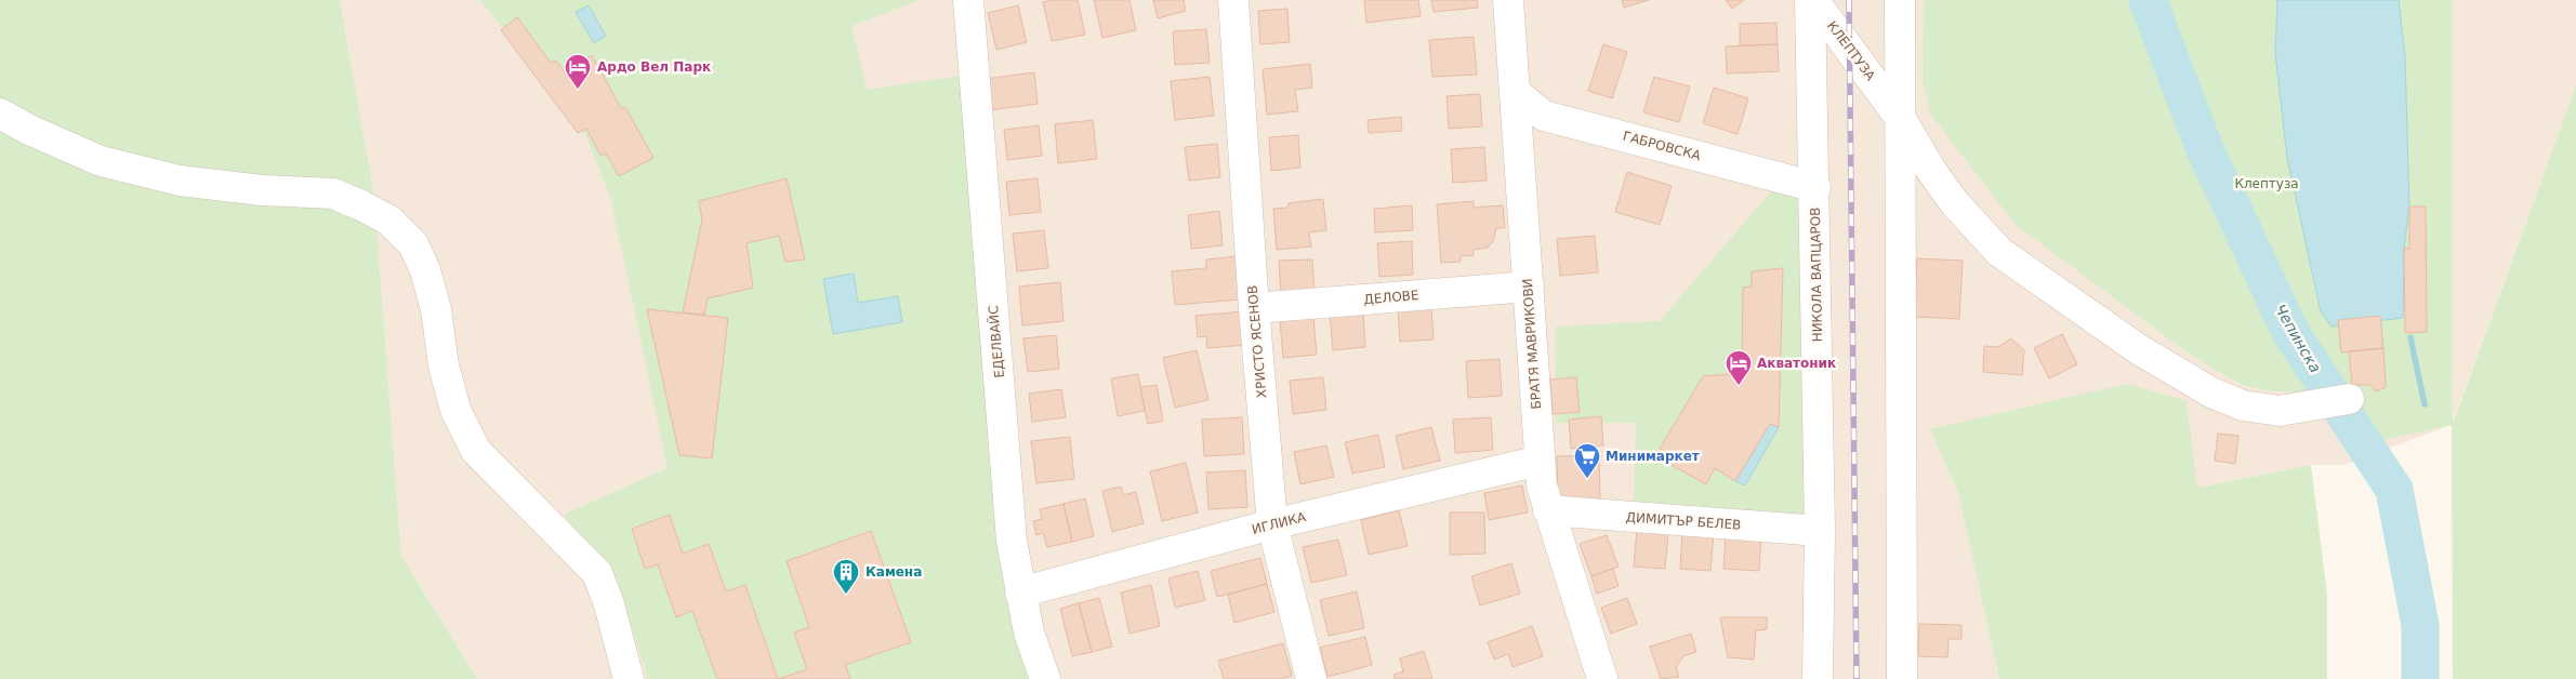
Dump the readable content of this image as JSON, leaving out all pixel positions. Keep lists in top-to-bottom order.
{
  "streets": {
    "street": [
      "КЛЕПТУЗА",
      "ГАБРОВСКА",
      "НИКОЛА ВАПЦАРОВ",
      "ДЕЛОВЕ",
      "ЕДЕЛВАЙС",
      "ХРИСТО ЯСЕНОВ",
      "БРАТЯ МАВРИКОВИ",
      "ДИМИТЪР БЕЛЕВ",
      "ИГЛИКА"
    ]
  },
  "crossings": [
    ["КЛЕПТУЗА", "НИКОЛА ВАПЦАРОВ"],
    ["ГАБРОВСКА", "НИКОЛА ВАПЦАРОВ"],
    ["ГАБРОВСКА", "БРАТЯ МАВРИКОВИ"],
    ["НИКОЛА ВАПЦАРОВ", "ДИМИТЪР БЕЛЕВ"],
    ["ДЕЛОВЕ", "ХРИСТО ЯСЕНОВ"],
    ["ДЕЛОВЕ", "БРАТЯ МАВРИКОВИ"],
    ["ЕДЕЛВАЙС", "ИГЛИКА"],
    ["ХРИСТО ЯСЕНОВ", "ИГЛИКА"],
    ["БРАТЯ МАВРИКОВИ", "ДИМИТЪР БЕЛЕВ"],
    ["БРАТЯ МАВРИКОВИ", "ИГЛИКА"]
  ],
  "water": ["Чепинска"],
  "parks": ["Клептуза"],
  "places": {
    "hotel": ["Ардо Вел Парк", "Акватоник"],
    "supermarket": ["Минимаркет"],
    "building": ["Камена"]
  }
}
